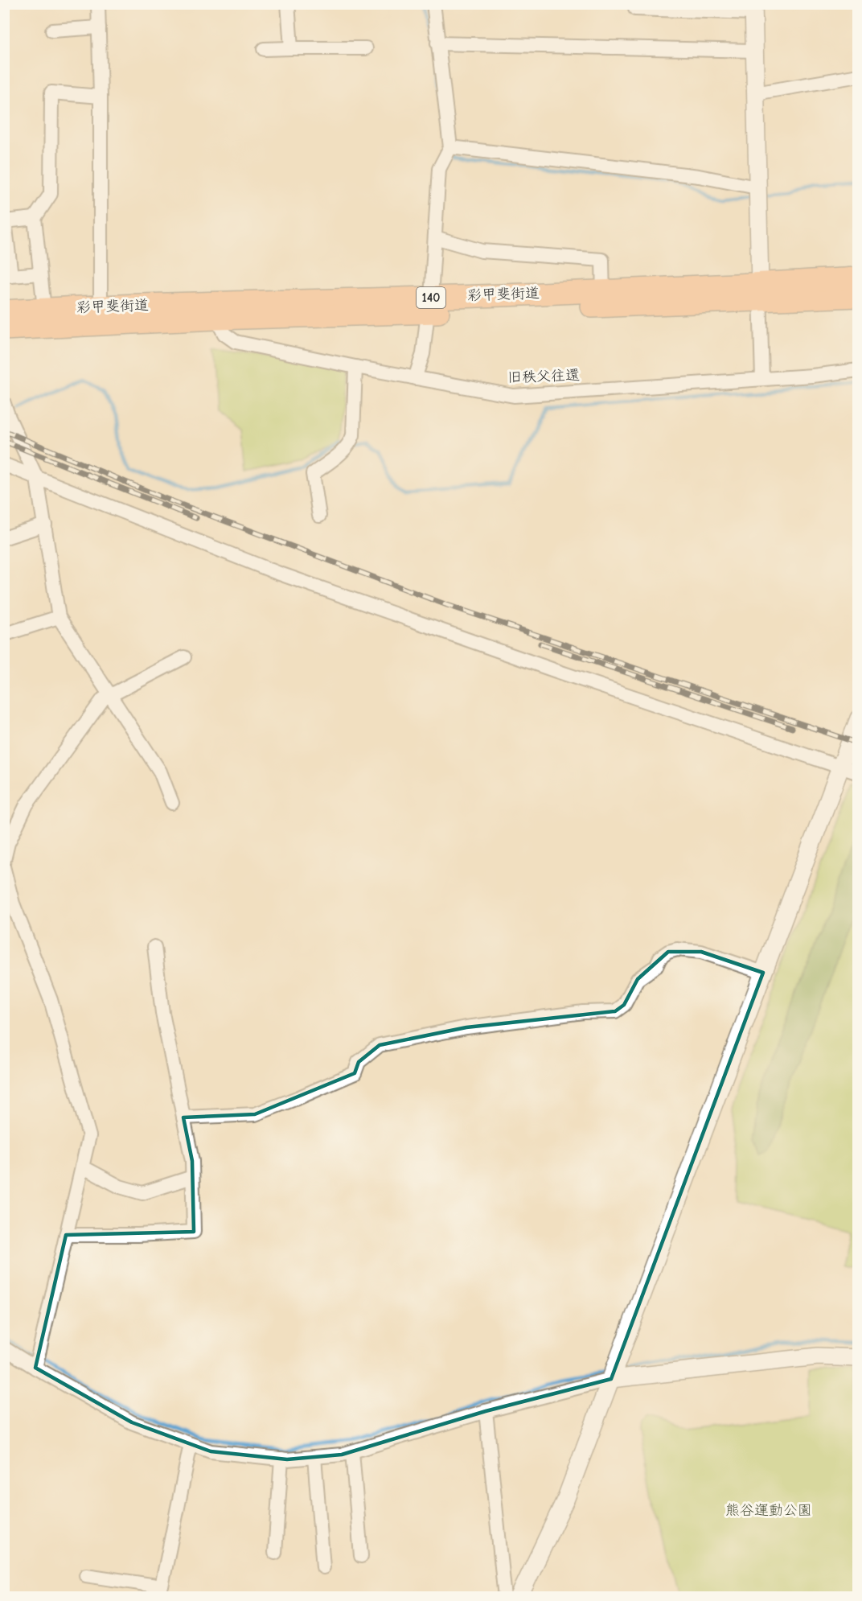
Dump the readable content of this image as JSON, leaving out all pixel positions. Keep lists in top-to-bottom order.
{
  "streets": {
    "highway": ["彩甲斐街道", "140"],
    "street": ["旧秩父往還"]
  },
  "crossings": [
    ["彩甲斐街道", "旧秩父往還"]
  ],
  "parks": ["熊谷運動公園"]
}
